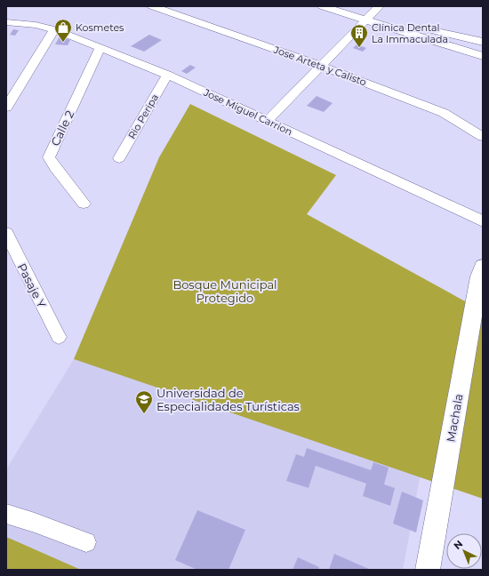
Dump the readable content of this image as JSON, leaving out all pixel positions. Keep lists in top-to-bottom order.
{
  "streets": {
    "main road": ["Machala"],
    "street": [
      "Jose Arteta y Calisto",
      "Jose Miguel Carrion",
      "Rio Peripa",
      "Calle 2",
      "Pasaje Y"
    ]
  },
  "crossings": [
    ["Jose Miguel Carrion", "Rio Peripa"],
    ["Jose Miguel Carrion", "Calle 2"]
  ],
  "parks": ["Bosque Municipal Protegido"],
  "places": {
    "shop": ["Kosmetes"],
    "building": ["Clínica Dental La Immaculada"],
    "school or university": ["Universidad de Especialidades Turísticas"]
  },
  "north": "top left"
}
